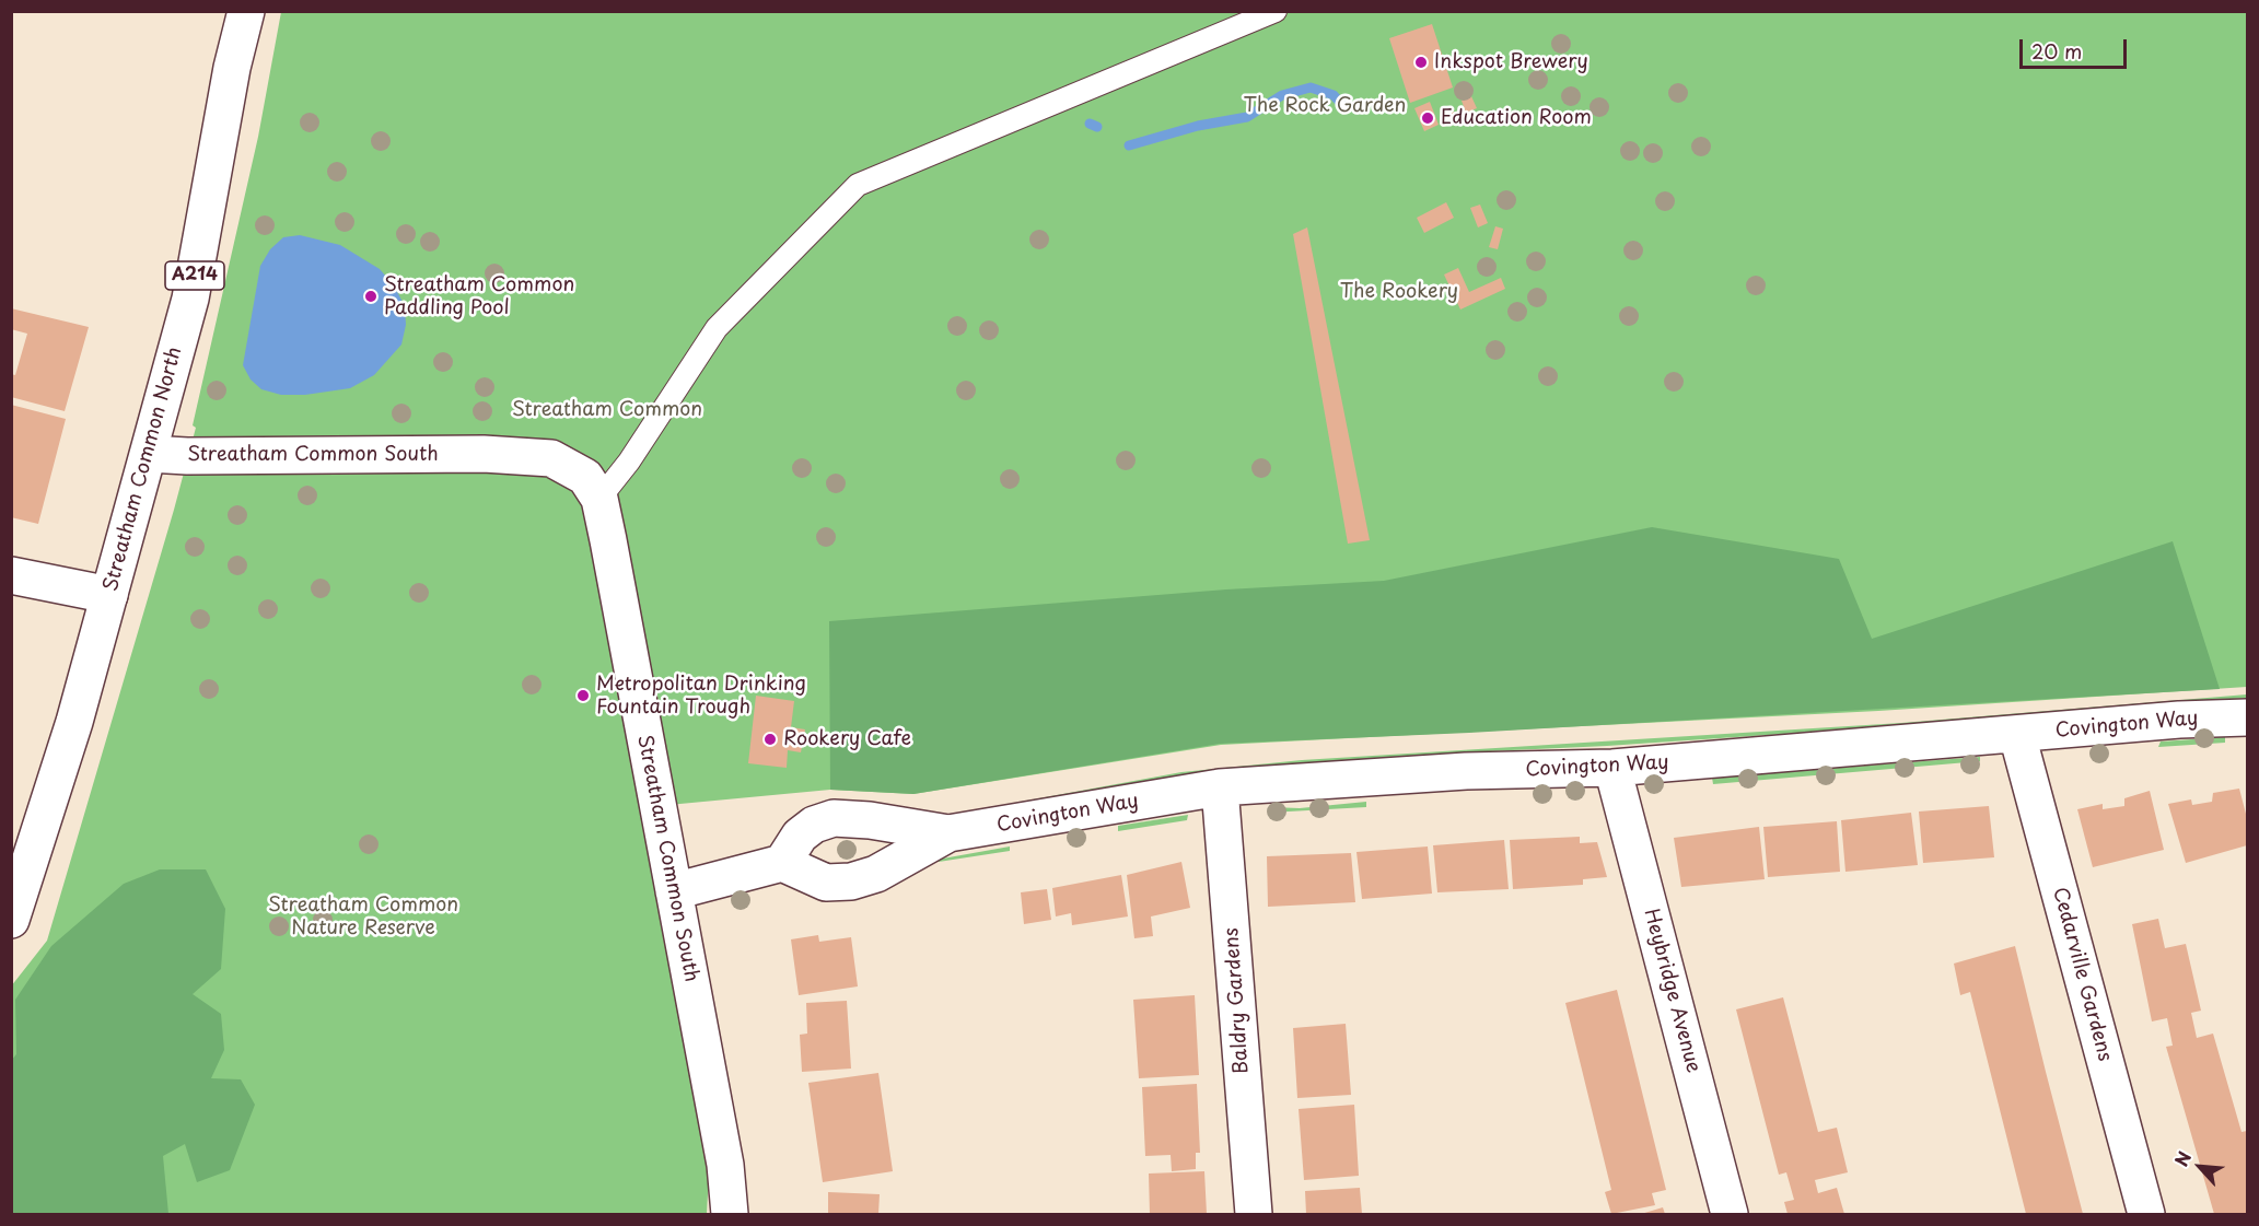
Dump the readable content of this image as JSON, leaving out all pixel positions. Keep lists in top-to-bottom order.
{
  "streets": {
    "street": [
      "A214",
      "Streatham Common South",
      "Streatham Common North",
      "Covington Way",
      "Cedarville Gardens",
      "Heybridge Avenue",
      "Baldry Gardens"
    ]
  },
  "crossings": [
    ["Streatham Common South", "Streatham Common North"],
    ["Covington Way", "Cedarville Gardens"],
    ["Covington Way", "Heybridge Avenue"],
    ["Covington Way", "Baldry Gardens"]
  ],
  "parks": [
    "The Rock Garden",
    "The Rookery",
    "Streatham Common",
    "Streatham Common Nature Reserve"
  ],
  "places": [
    "Inkspot Brewery",
    "Education Room",
    "Streatham Common Paddling Pool",
    "Metropolitan Drinking Fountain Trough",
    "Rookery Cafe"
  ],
  "scale_bar": "20 m",
  "north": "top left"
}
